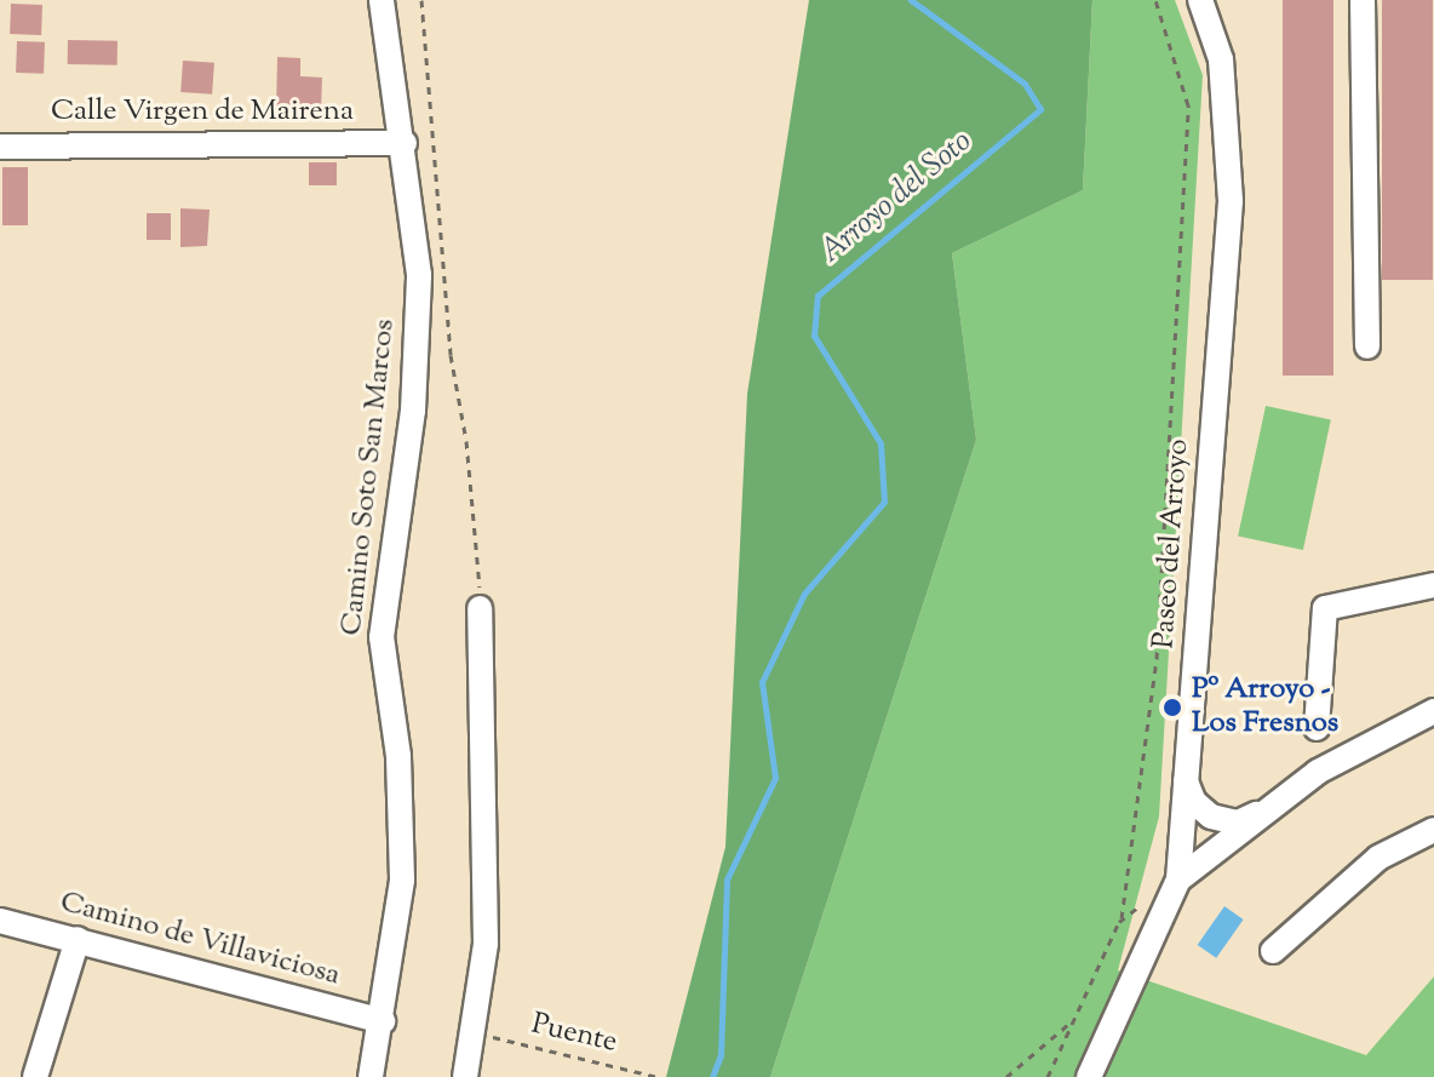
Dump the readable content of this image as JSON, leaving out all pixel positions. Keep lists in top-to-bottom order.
{
  "streets": {
    "street": [
      "Calle Virgen de Mairena",
      "Camino Soto San Marcos",
      "Paseo del Arroyo",
      "Camino de Villaviciosa"
    ],
    "path": ["Puente"]
  },
  "crossings": [
    ["Calle Virgen de Mairena", "Camino Soto San Marcos"],
    ["Camino Soto San Marcos", "Camino de Villaviciosa"]
  ],
  "water": ["Arroyo del Soto"],
  "places": ["Pº Arroyo - Los Fresnos"]
}
